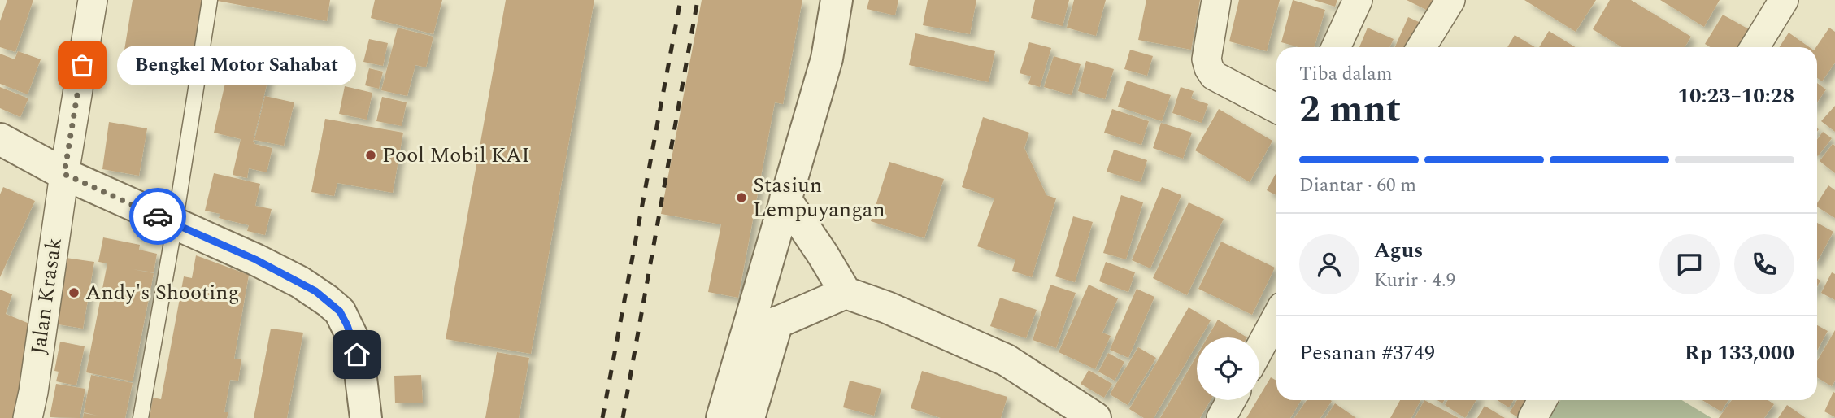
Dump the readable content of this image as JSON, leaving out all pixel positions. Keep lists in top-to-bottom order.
{
  "streets": {
    "street": ["Jalan Krasak"]
  },
  "places": [
    "Bengkel Motor Sahabat",
    "Pool Mobil KAI",
    "Stasiun Lempuyangan",
    "Andy's Shooting"
  ],
  "page": {
    "bubble": "Bengkel Motor Sahabat",
    "heading": ["2 mnt", "Tiba dalam", "10:23–10:28"],
    "panel": [
      "Agus",
      "Kurir · 4.9",
      "Pesanan #3749",
      "Rp 133,000"
    ],
    "bar": "Diantar · 60 m"
  }
}
